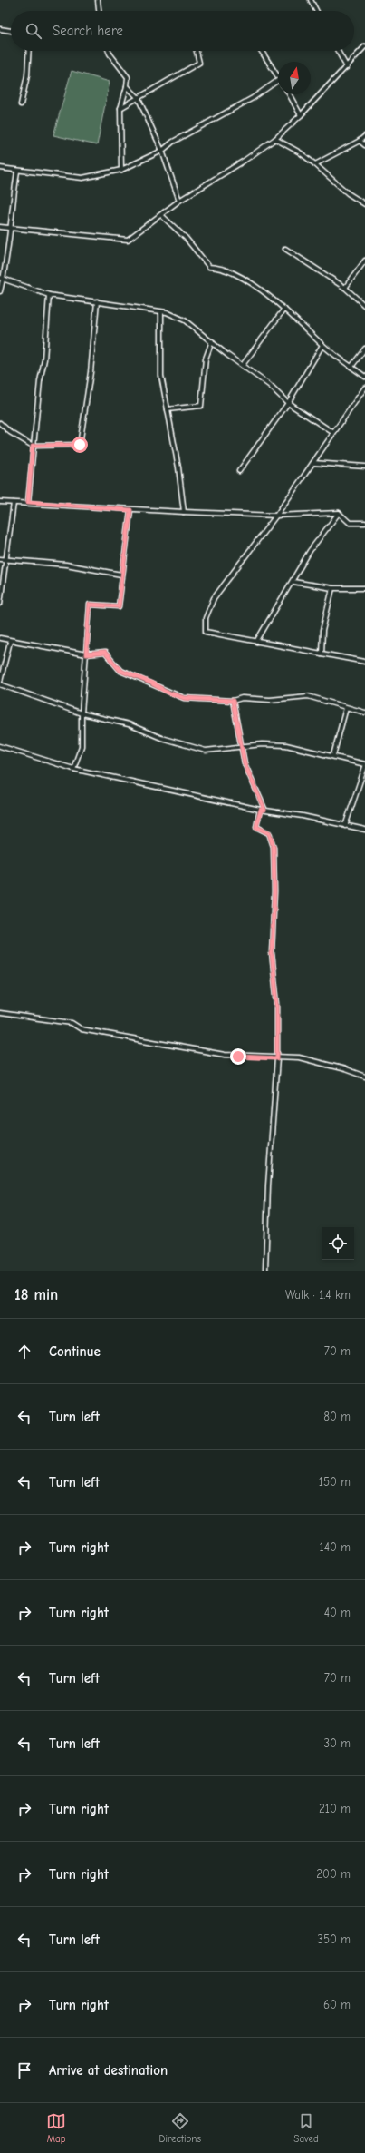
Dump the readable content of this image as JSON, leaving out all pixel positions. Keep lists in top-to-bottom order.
{
  "north": "top",
  "page": {
    "search": "Search here",
    "heading": ["18 min", "Walk · 1.4 km"],
    "list": [
      ["Continue", "70 m"],
      ["Turn left", "80 m"],
      ["Turn left", "150 m"],
      ["Turn right", "140 m"],
      ["Turn right", "40 m"],
      ["Turn left", "70 m"],
      ["Turn left", "30 m"],
      ["Turn right", "210 m"],
      ["Turn right", "200 m"],
      ["Turn left", "350 m"],
      ["Turn right", "60 m"],
      "Arrive at destination"
    ],
    "nav": ["Map", "Directions", "Saved"]
  }
}
